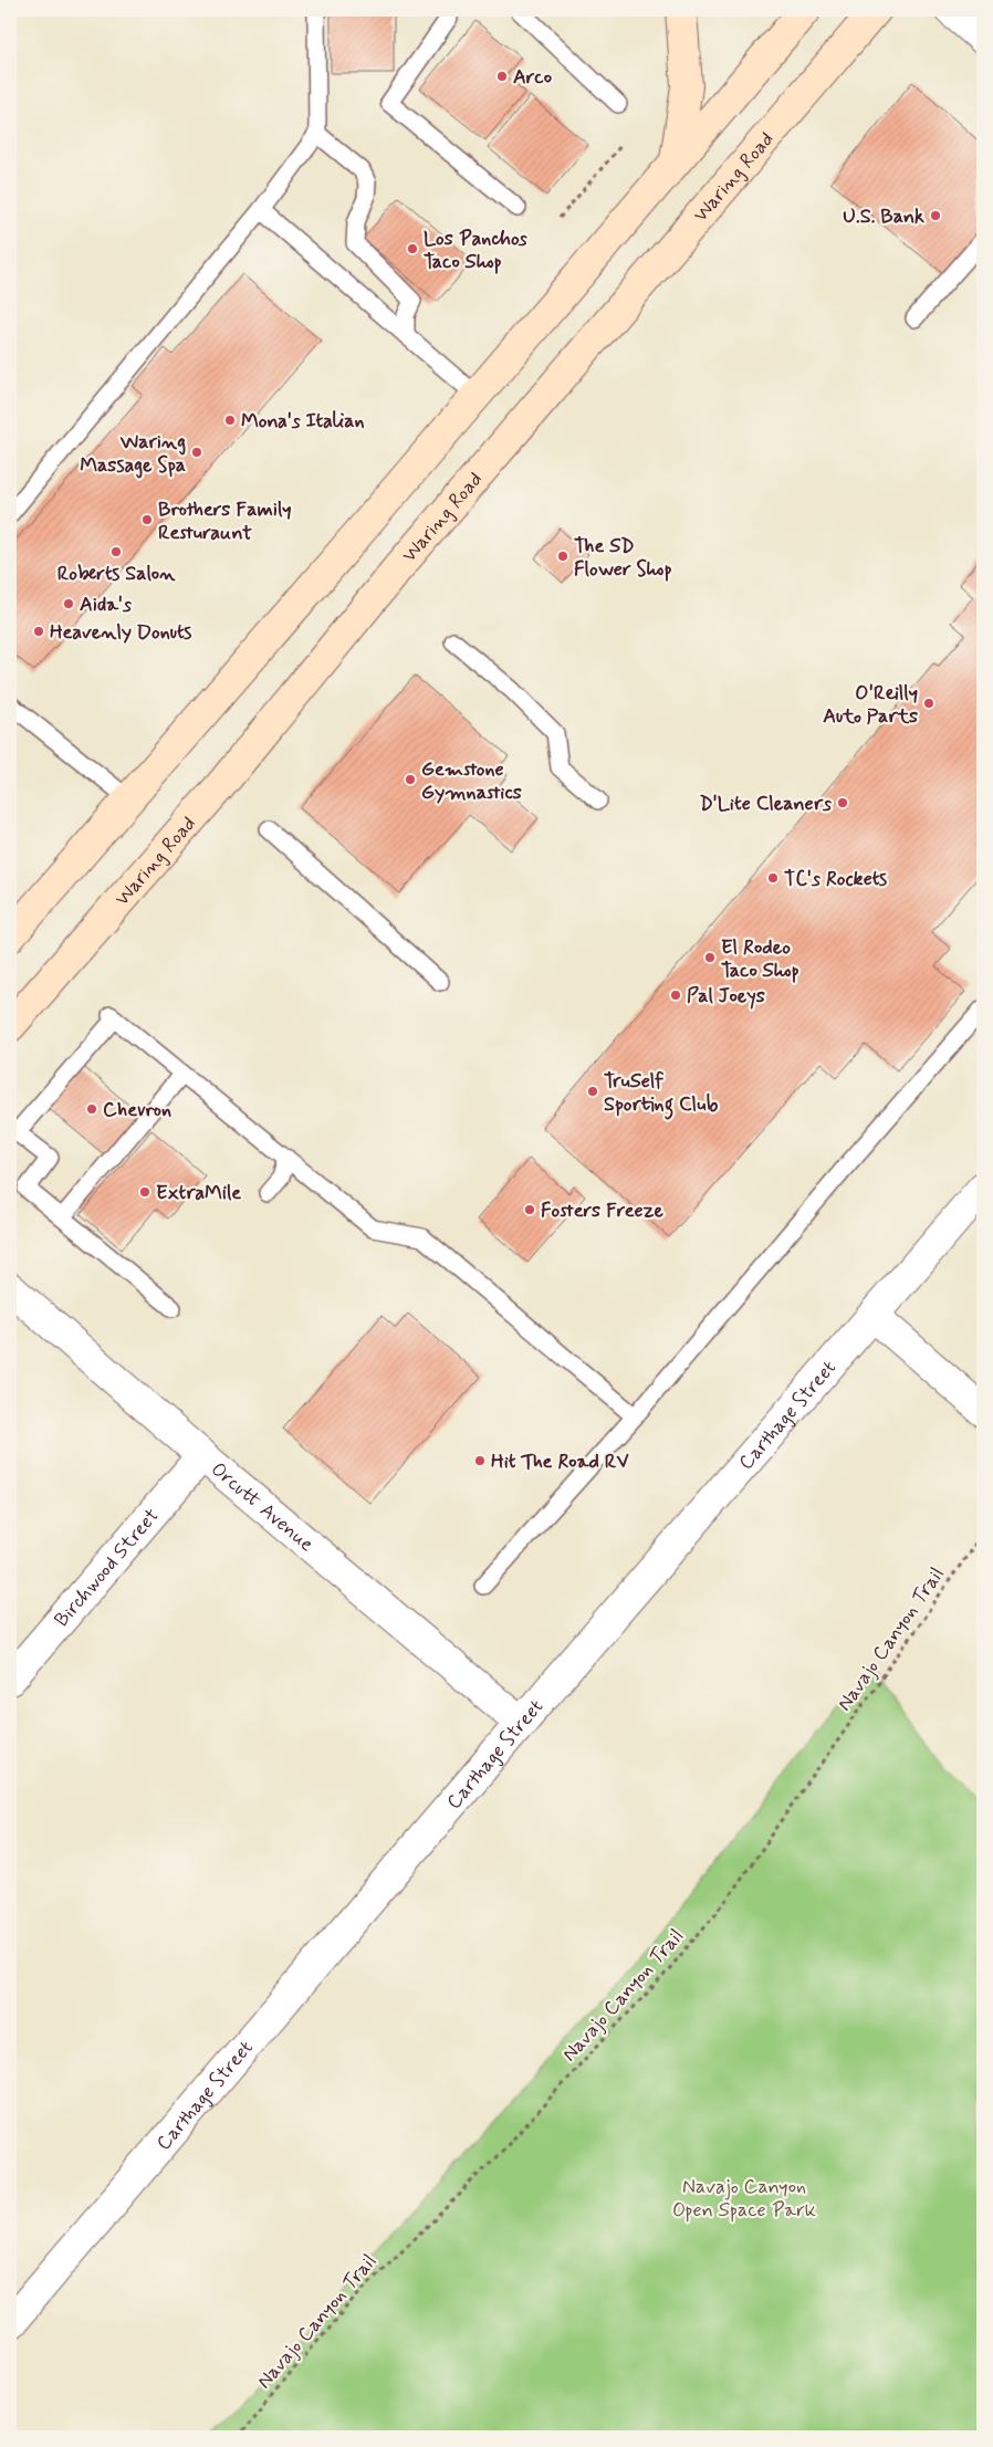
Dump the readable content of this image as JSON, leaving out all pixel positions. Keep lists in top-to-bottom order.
{
  "streets": {
    "main road": ["Waring Road"],
    "street": ["Carthage Street", "Orcutt Avenue", "Birchwood Street"],
    "path": ["Navajo Canyon Trail"]
  },
  "crossings": [
    ["Carthage Street", "Orcutt Avenue"],
    ["Orcutt Avenue", "Birchwood Street"]
  ],
  "parks": ["Navajo Canyon Open Space Park"],
  "places": [
    "Arco",
    "U.S. Bank",
    "Los Panchos Taco Shop",
    "Mona's Italian",
    "Waring Massage Spa",
    "Brothers Family Resturaunt",
    "Roberts Salon",
    "The SD Flower Shop",
    "Aida's",
    "Heavenly Donuts",
    "O'Reilly Auto Parts",
    "Gemstone Gymnastics",
    "D'Lite Cleaners",
    "TC's Rockets",
    "El Rodeo Taco Shop",
    "Pal Joeys",
    "TruSelf Sporting Club",
    "Chevron",
    "ExtraMile",
    "Fosters Freeze",
    "Hit The Road RV"
  ]
}
